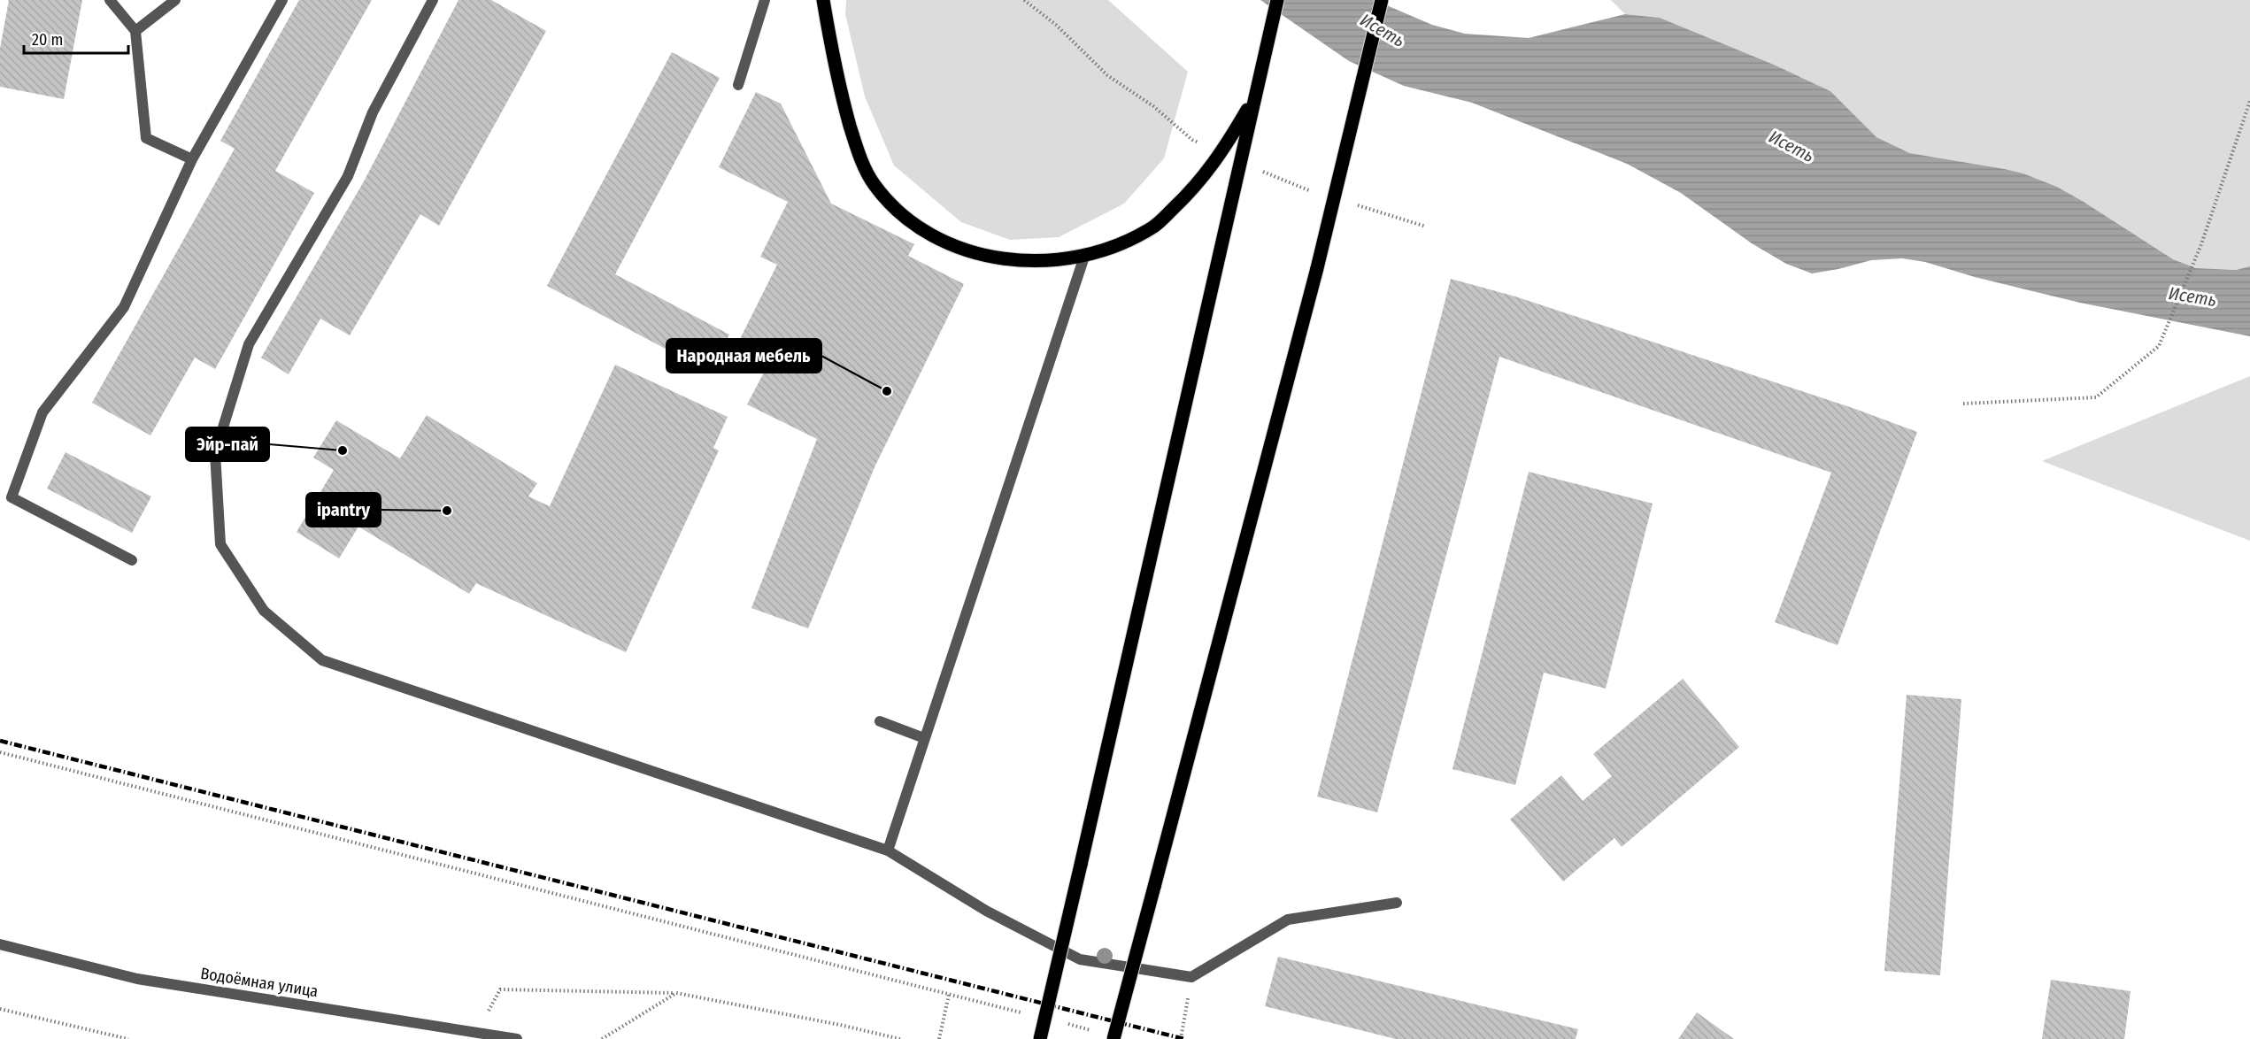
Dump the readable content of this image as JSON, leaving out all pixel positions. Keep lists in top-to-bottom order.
{
  "streets": {
    "street": ["Водоёмная улица"]
  },
  "water": ["Исеть"],
  "places": ["Народная мебель", "Эйр-пай", "ipantry"],
  "scale_bar": "20 m"
}
